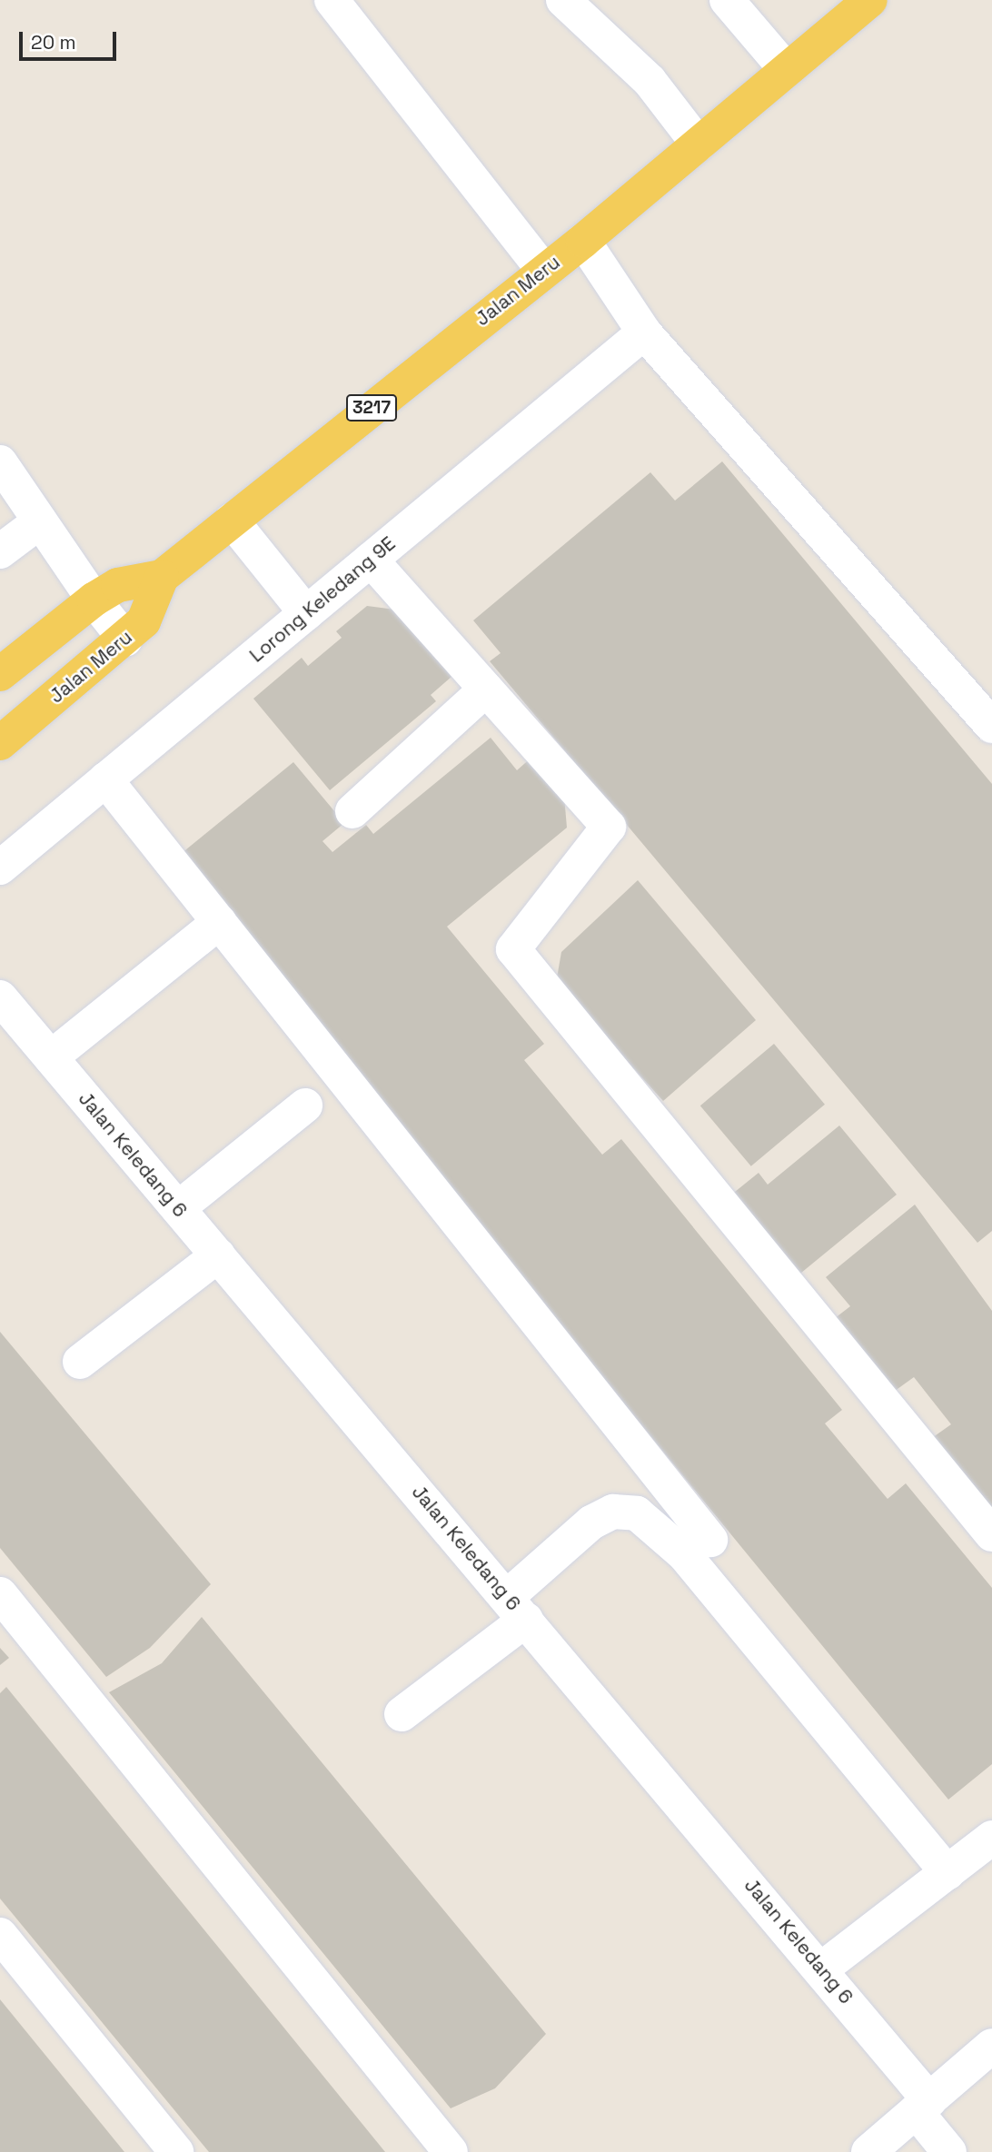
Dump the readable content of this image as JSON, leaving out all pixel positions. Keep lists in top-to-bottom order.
{
  "streets": {
    "main road": ["Jalan Meru", "3217"],
    "street": ["Lorong Keledang 9E", "Jalan Keledang 6"]
  },
  "scale_bar": "20 m"
}
